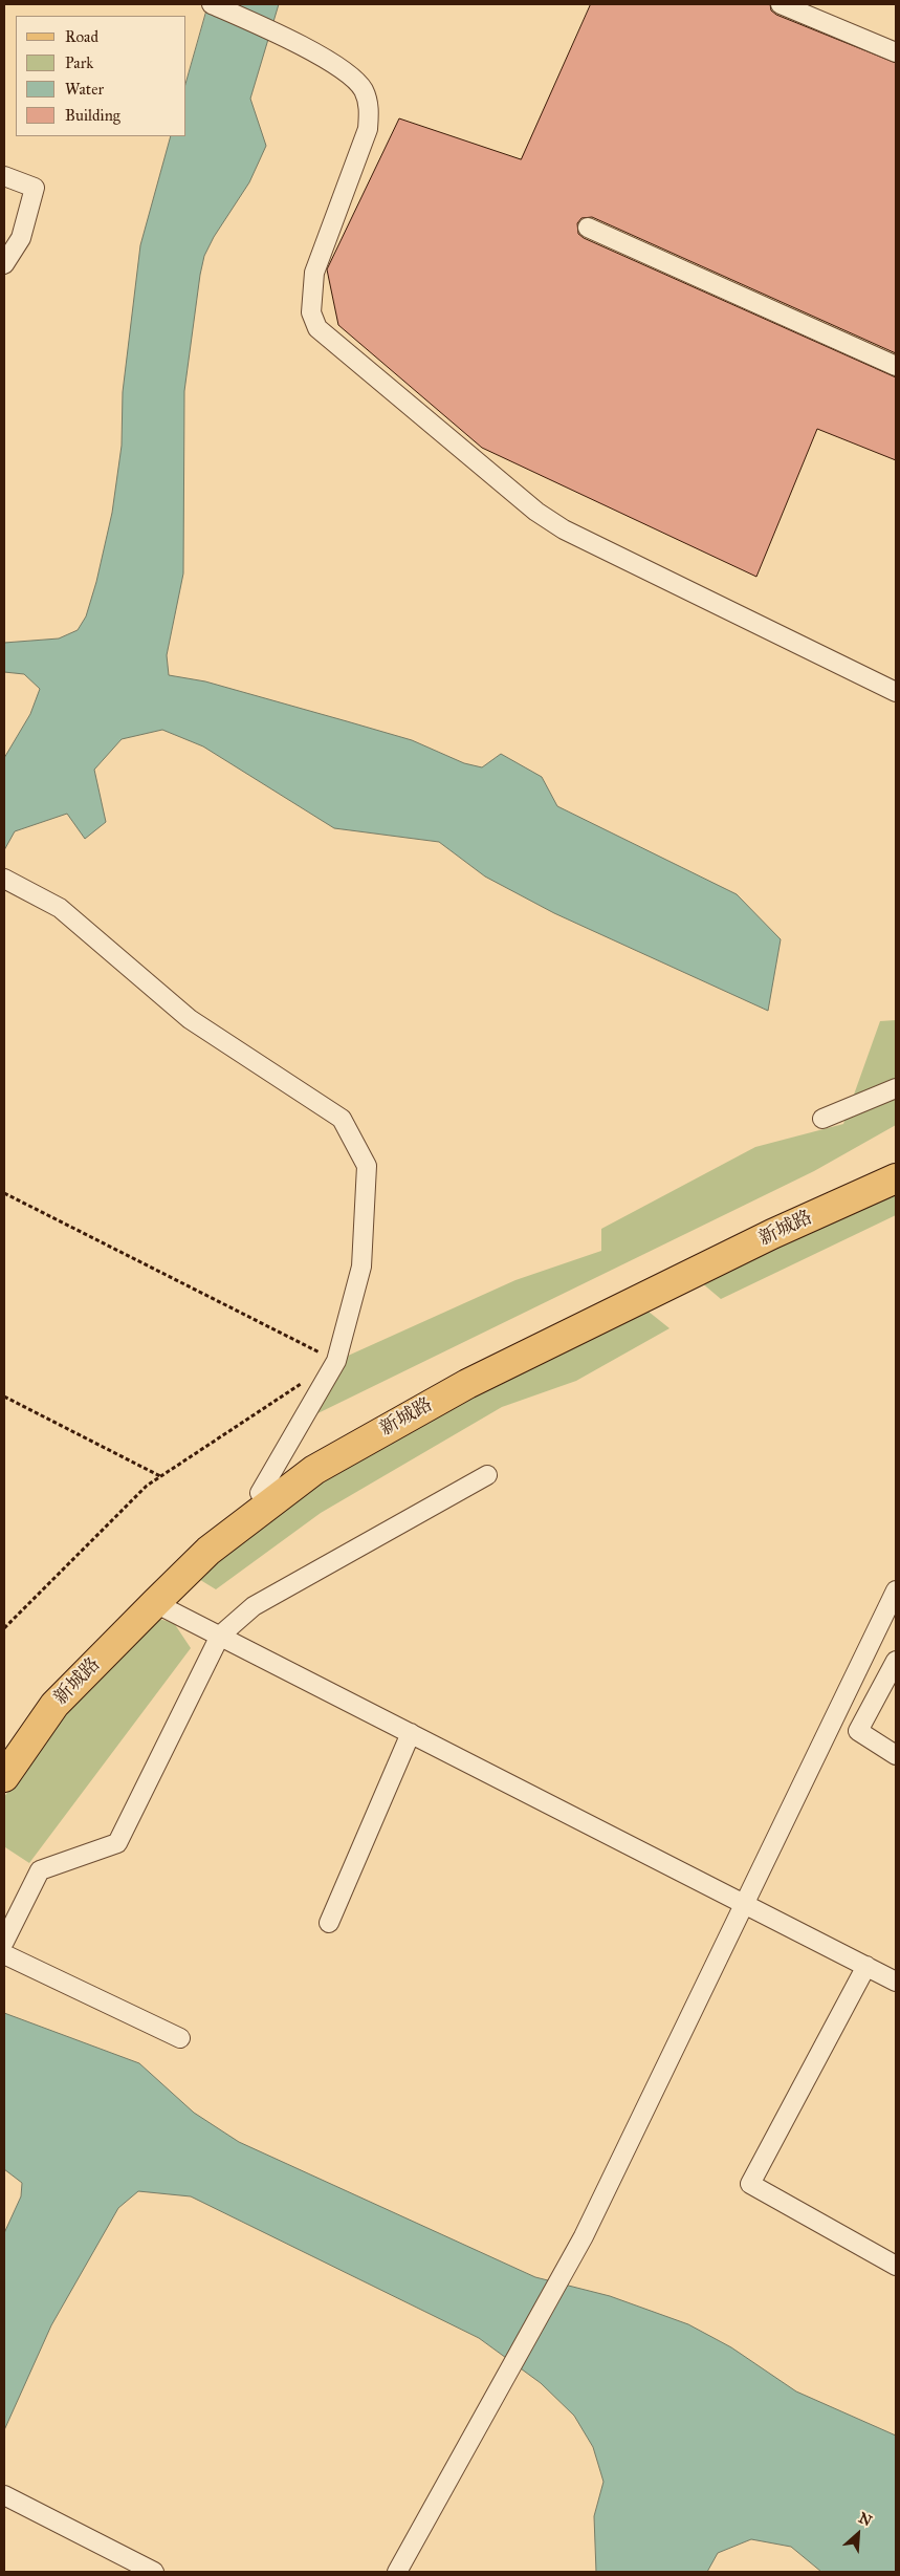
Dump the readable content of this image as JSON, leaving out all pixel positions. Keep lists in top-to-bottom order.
{
  "streets": {
    "main road": ["新城路"]
  },
  "legend": [
    "Road",
    "Park",
    "Water",
    "Building"
  ],
  "north": "top right"
}
